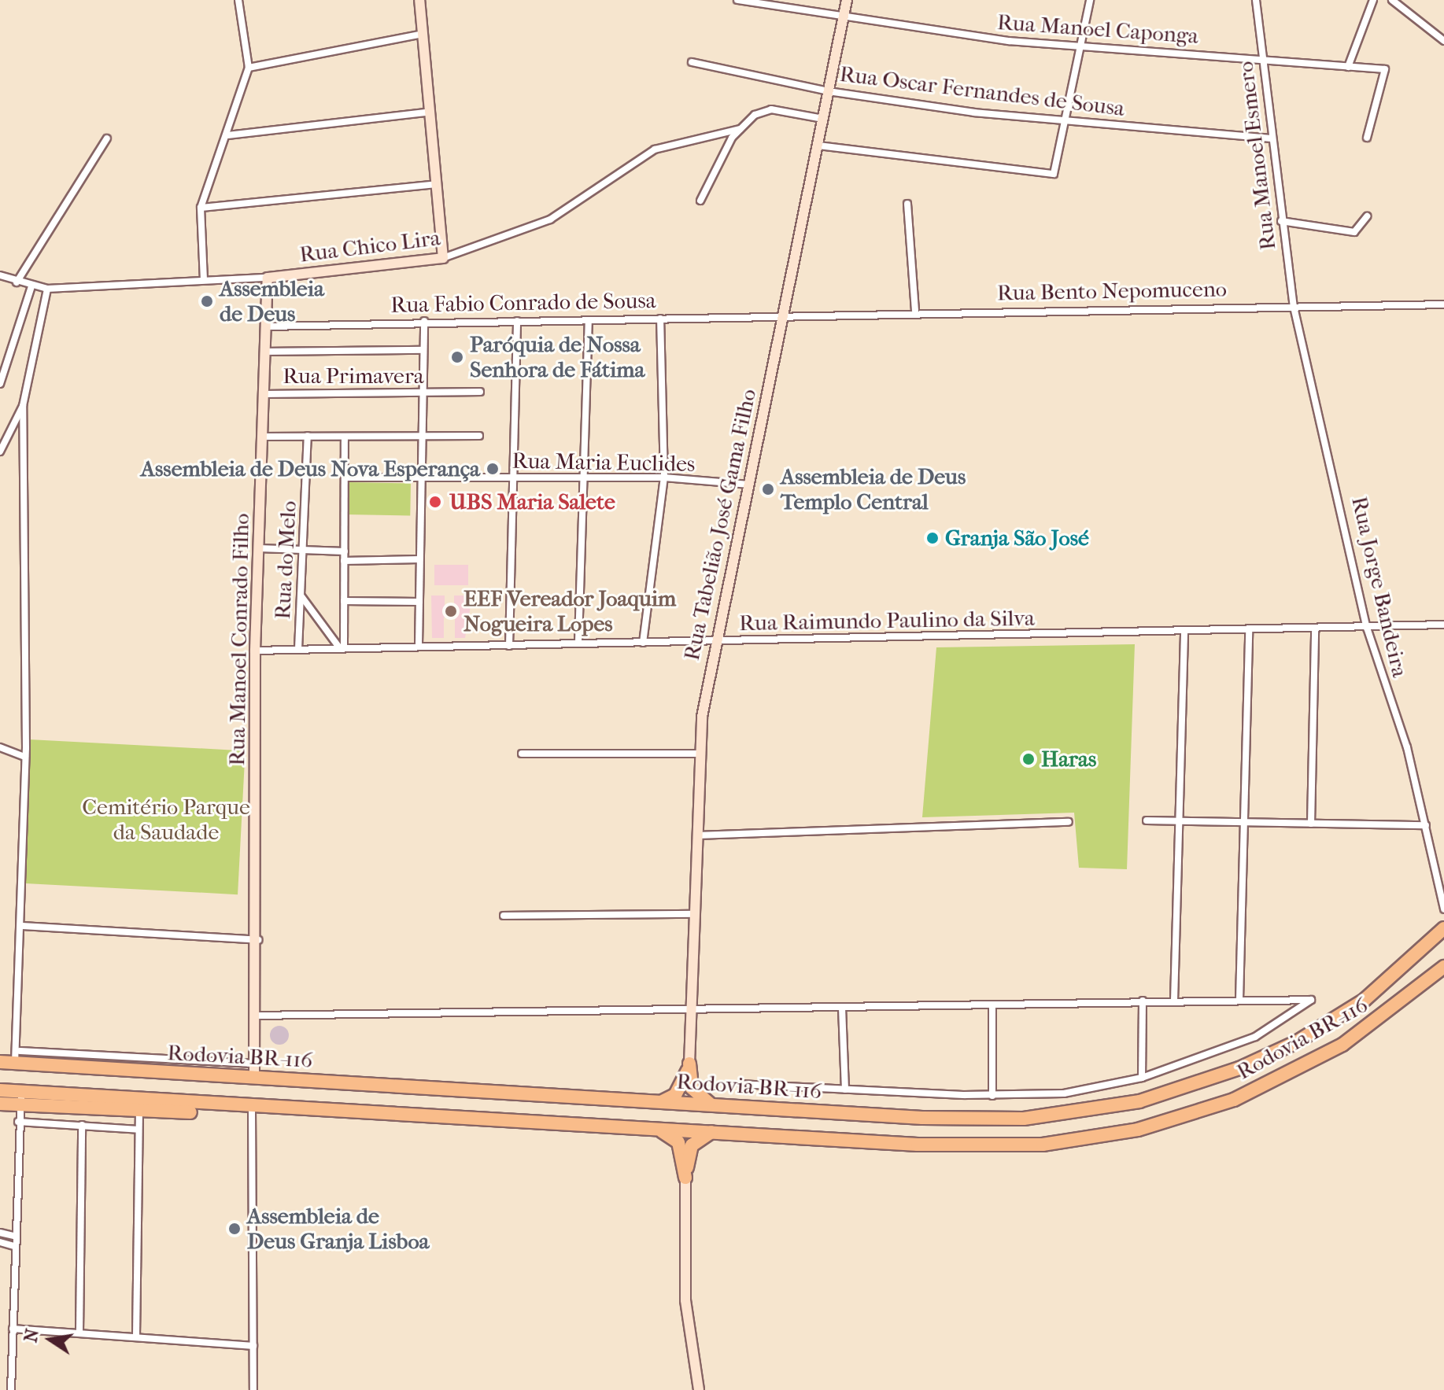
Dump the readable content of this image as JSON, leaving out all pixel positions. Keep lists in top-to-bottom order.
{
  "streets": {
    "highway": ["Rodovia BR-116"],
    "street": [
      "Rua Manoel Caponga",
      "Rua Oscar Fernandes de Sousa",
      "Rua Manoel Esmero",
      "Rua Chico Lira",
      "Rua Bento Nepomuceno",
      "Rua Fabio Conrado de Sousa",
      "Rua Primavera",
      "Rua Maria Euclides",
      "Rua Tabelião José Gama Filho",
      "Rua do Melo",
      "Rua Jorge Bandeira",
      "Rua Raimundo Paulino da Silva",
      "Rua Manoel Conrado Filho"
    ]
  },
  "crossings": [
    ["Rua Manoel Caponga", "Rua Manoel Esmero"],
    ["Rua Manoel Caponga", "Rua Tabelião José Gama Filho"],
    ["Rua Oscar Fernandes de Sousa", "Rua Manoel Esmero"],
    ["Rua Oscar Fernandes de Sousa", "Rua Tabelião José Gama Filho"],
    ["Rua Manoel Esmero", "Rua Bento Nepomuceno"],
    ["Rua Manoel Esmero", "Rua Jorge Bandeira"],
    ["Rua Chico Lira", "Rua Tabelião José Gama Filho"],
    ["Rua Chico Lira", "Rua Manoel Conrado Filho"],
    ["Rua Bento Nepomuceno", "Rua Fabio Conrado de Sousa"],
    ["Rua Bento Nepomuceno", "Rua Tabelião José Gama Filho"],
    ["Rua Bento Nepomuceno", "Rua Jorge Bandeira"],
    ["Rua Fabio Conrado de Sousa", "Rua Tabelião José Gama Filho"],
    ["Rua Fabio Conrado de Sousa", "Rua Manoel Conrado Filho"],
    ["Rua Primavera", "Rua Manoel Conrado Filho"],
    ["Rua Maria Euclides", "Rua Tabelião José Gama Filho"],
    ["Rua Tabelião José Gama Filho", "Rua Raimundo Paulino da Silva"],
    ["Rua do Melo", "Rua Raimundo Paulino da Silva"],
    ["Rua Jorge Bandeira", "Rua Raimundo Paulino da Silva"],
    ["Rua Raimundo Paulino da Silva", "Rua Manoel Conrado Filho"],
    ["Rua Manoel Conrado Filho", "Rodovia BR-116"]
  ],
  "parks": ["Cemitério Parque da Saudade"],
  "places": [
    "Assembleia de Deus",
    "Paróquia de Nossa Senhora de Fátima",
    "Assembleia de Deus Nova Esperança",
    "Assembleia de Deus Templo Central",
    "UBS Maria Salete",
    "Granja São José",
    "EEF Vereador Joaquim Nogueira Lopes",
    "Haras",
    "Assembleia de Deus Granja Lisboa"
  ],
  "north": "left"
}
